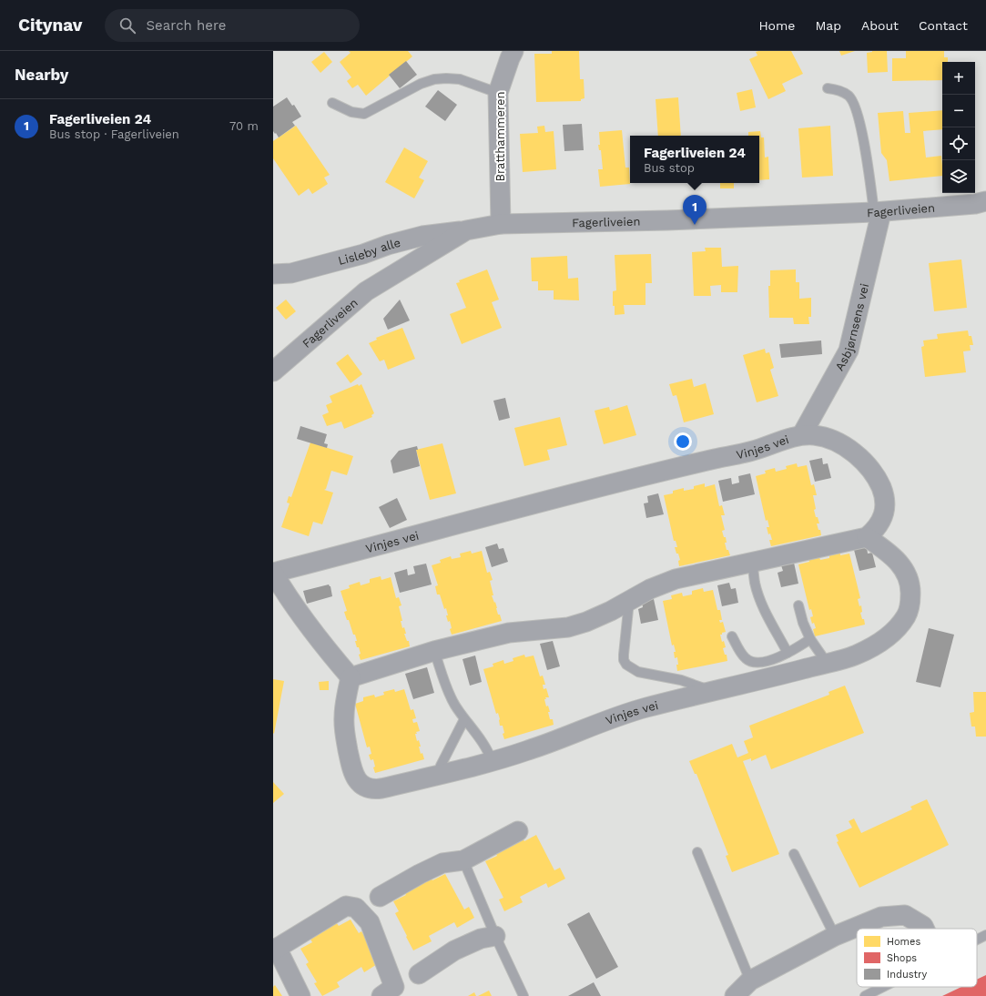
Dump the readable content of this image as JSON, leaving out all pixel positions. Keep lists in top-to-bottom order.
{
  "streets": {
    "street": [
      "Bratthammeren",
      "Fagerliveien",
      "Lisleby alle",
      "Asbjørnsens vei",
      "Vinjes vei"
    ]
  },
  "crossings": [
    ["Bratthammeren", "Fagerliveien"],
    ["Fagerliveien", "Lisleby alle"],
    ["Fagerliveien", "Asbjørnsens vei"],
    ["Asbjørnsens vei", "Vinjes vei"]
  ],
  "legend": ["Homes", "Shops", "Industry"],
  "page": {
    "header": "Citynav",
    "search": "Search here",
    "nav": [
      "Home",
      "Map",
      "About",
      "Contact"
    ],
    "heading": "Nearby",
    "map_buttons": ["+", "−"],
    "list": [
      {
        "mark": "1",
        "name": "Fagerliveien 24",
        "note": "Bus stop · Fagerliveien",
        "value": "70 m"
      }
    ],
    "popup": ["Fagerliveien 24", "Bus stop"],
    "pins": "1"
  }
}
